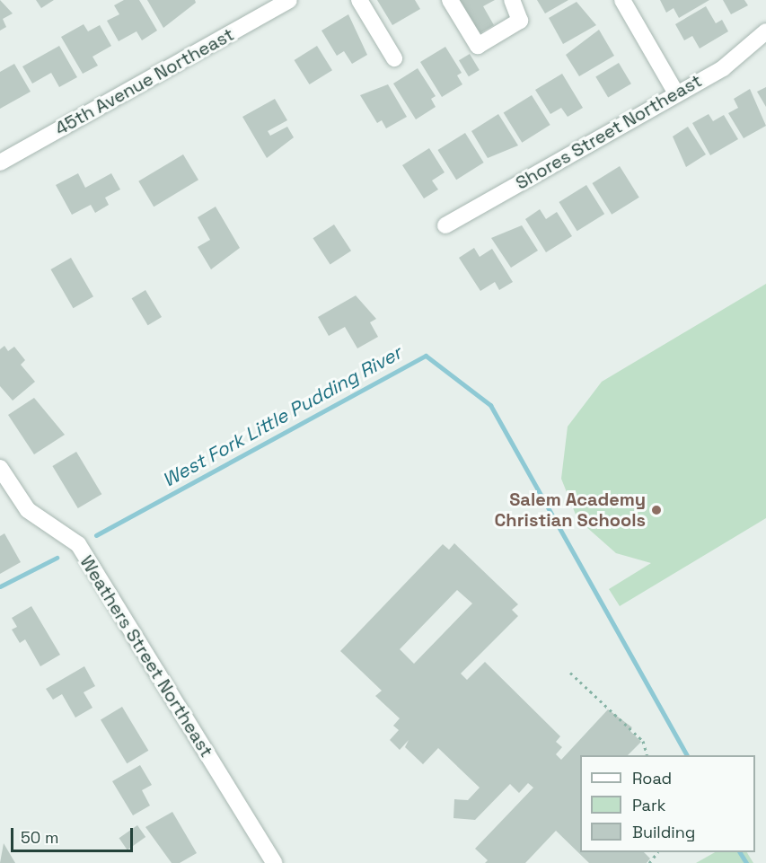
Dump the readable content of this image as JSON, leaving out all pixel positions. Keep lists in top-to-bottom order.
{
  "streets": {
    "street": ["45th Avenue Northeast", "Shores Street Northeast", "Weathers Street Northeast"]
  },
  "water": ["West Fork Little Pudding River"],
  "places": ["Salem Academy Christian Schools"],
  "legend": ["Road", "Park", "Building"],
  "scale_bar": "50 m"
}
